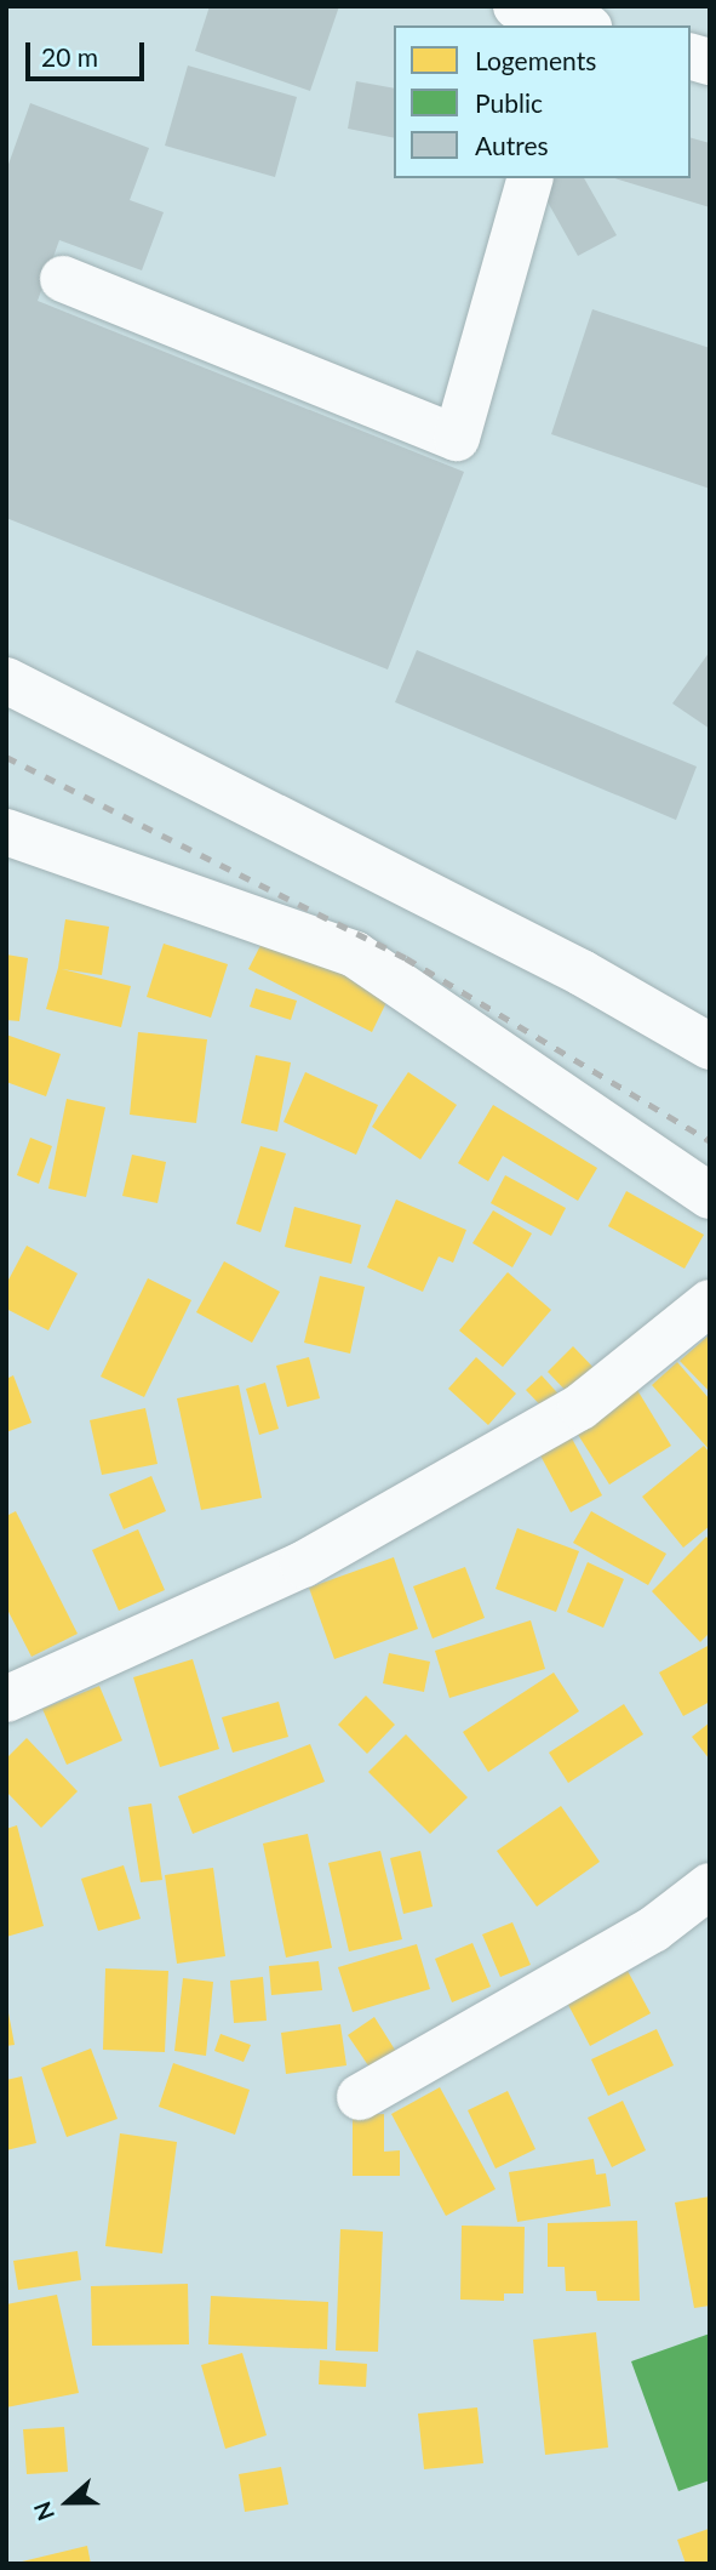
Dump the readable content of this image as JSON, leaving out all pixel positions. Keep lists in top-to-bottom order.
{
  "legend": ["Logements", "Public", "Autres"],
  "scale_bar": "20 m",
  "north": "left"
}
